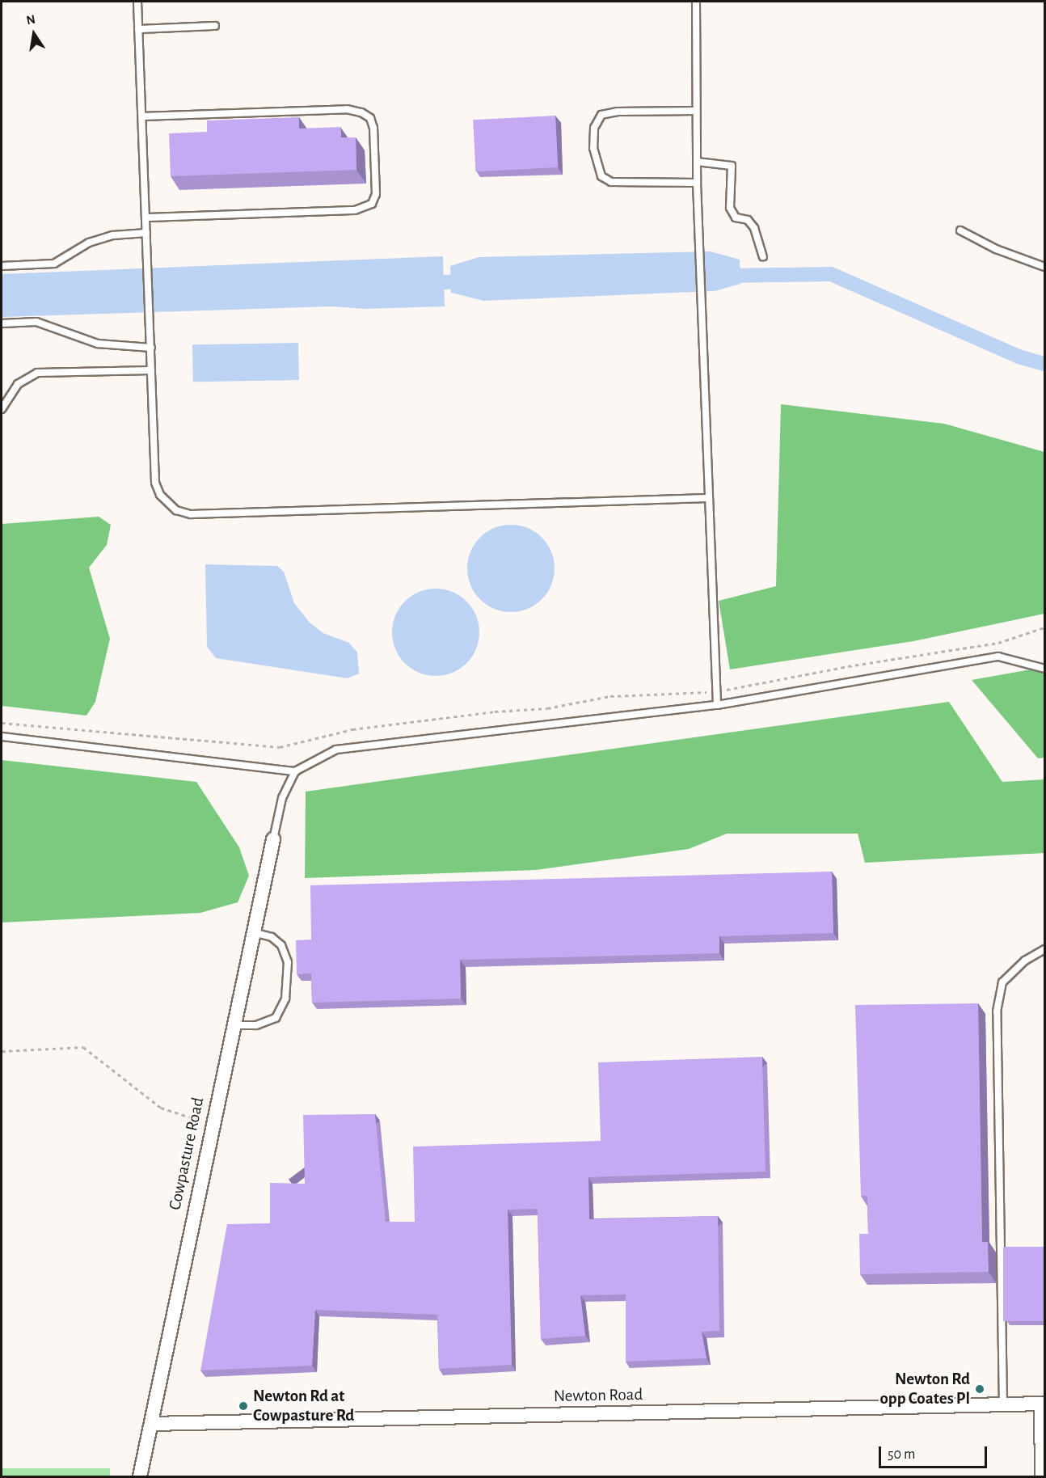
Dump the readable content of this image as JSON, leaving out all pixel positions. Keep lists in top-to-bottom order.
{
  "streets": {
    "street": ["Cowpasture Road", "Newton Road"]
  },
  "crossings": [
    ["Cowpasture Road", "Newton Road"]
  ],
  "places": ["Newton Rd opp Coates Pl", "Newton Rd at Cowpasture Rd"],
  "scale_bar": "50 m",
  "north": "top"
}
